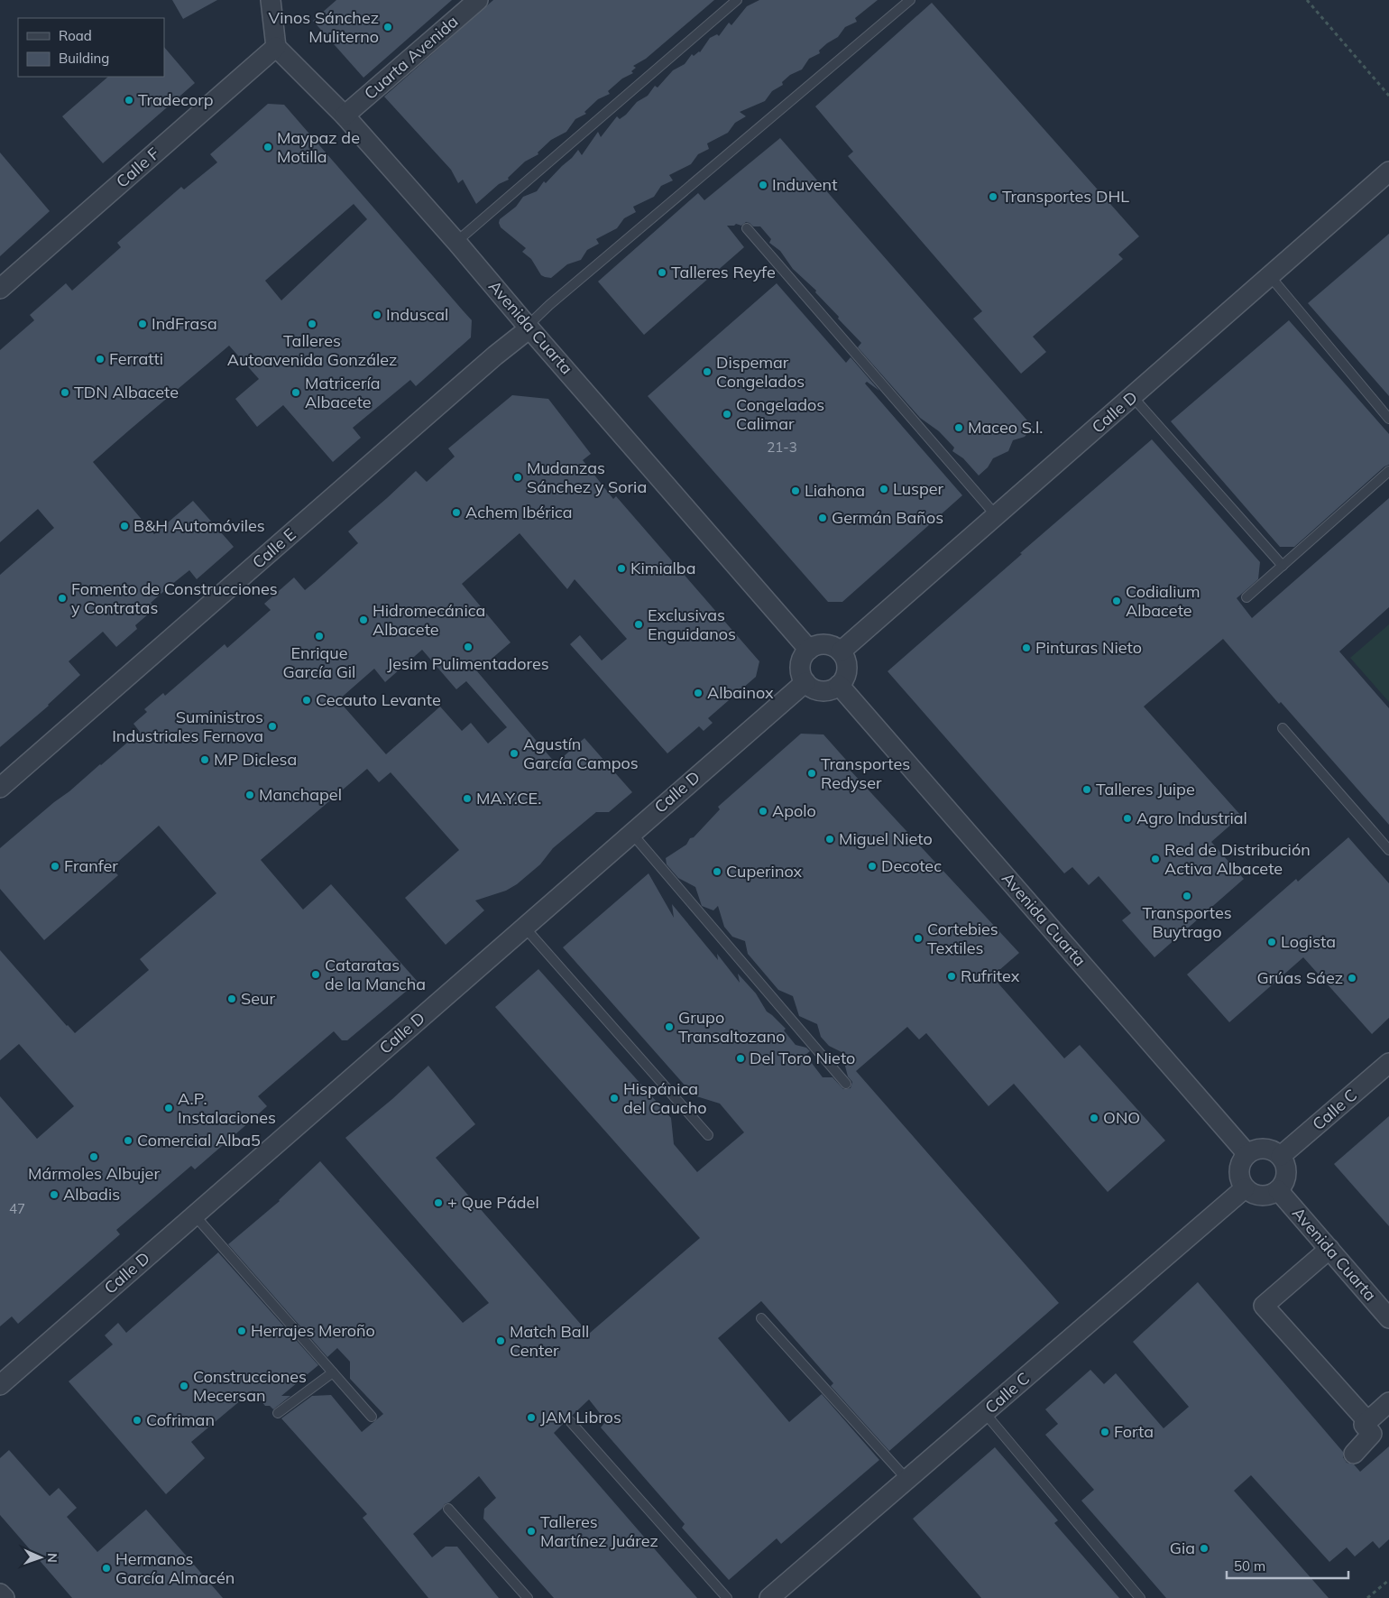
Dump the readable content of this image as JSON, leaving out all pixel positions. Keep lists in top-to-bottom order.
{
  "streets": {
    "street": [
      "Cuarta Avenida",
      "Calle F",
      "Avenida Cuarta",
      "Calle D",
      "Calle E",
      "Calle C"
    ]
  },
  "crossings": [
    ["Cuarta Avenida", "Avenida Cuarta"],
    ["Calle F", "Avenida Cuarta"],
    ["Avenida Cuarta", "Calle D"],
    ["Avenida Cuarta", "Calle E"],
    ["Avenida Cuarta", "Calle C"]
  ],
  "places": [
    "Vinos Sánchez Muliterno",
    "Tradecorp",
    "Maypaz de Motilla",
    "Induvent",
    "Transportes DHL",
    "Talleres Reyfe",
    "Induscal",
    "IndFrasa",
    "Talleres Autoavenida González",
    "Ferratti",
    "Dispemar Congelados",
    "TDN Albacete",
    "Matricería Albacete",
    "Congelados Calimar",
    "Maceo S.l.",
    "Mudanzas Sánchez y Soria",
    "Lusper",
    "Liahona",
    "Achem Ibérica",
    "Germán Baños",
    "B&H Automóviles",
    "Kimialba",
    "Fomento de Construcciones y Contratas",
    "Codialium Albacete",
    "Hidromecánica Albacete",
    "Exclusivas Enguidanos",
    "Enrique García Gil",
    "Jesim Pulimentadores",
    "Pinturas Nieto",
    "Albainox",
    "Cecauto Levante",
    "Suministros Industriales Fernova",
    "Agustín García Campos",
    "MP Diclesa",
    "Transportes Redyser",
    "Talleres Juipe",
    "Manchapel",
    "MA.Y.CE.",
    "Apolo",
    "Agro Industrial",
    "Miguel Nieto",
    "Red de Distribución Activa Albacete",
    "Franfer",
    "Decotec",
    "Cuperinox",
    "Transportes Buytrago",
    "Cortebies Textiles",
    "Logista",
    "Cataratas de la Mancha",
    "Rufritex",
    "Grúas Sáez",
    "Seur",
    "Grupo Transaltozano",
    "Del Toro Nieto",
    "Hispánica del Caucho",
    "A.P. Instalaciones",
    "ONO",
    "Comercial Alba5",
    "Mármoles Albujer",
    "Albadis",
    "+ Que Pádel",
    "Herrajes Meroño",
    "Match Ball Center",
    "Construcciones Mecersan",
    "JAM Libros",
    "Cofriman",
    "Forta",
    "Talleres Martínez Juárez",
    "Gia",
    "Hermanos García Almacén"
  ],
  "house_numbers": ["21-3", "47"],
  "legend": ["Road", "Building"],
  "scale_bar": "50 m",
  "north": "right"
}
